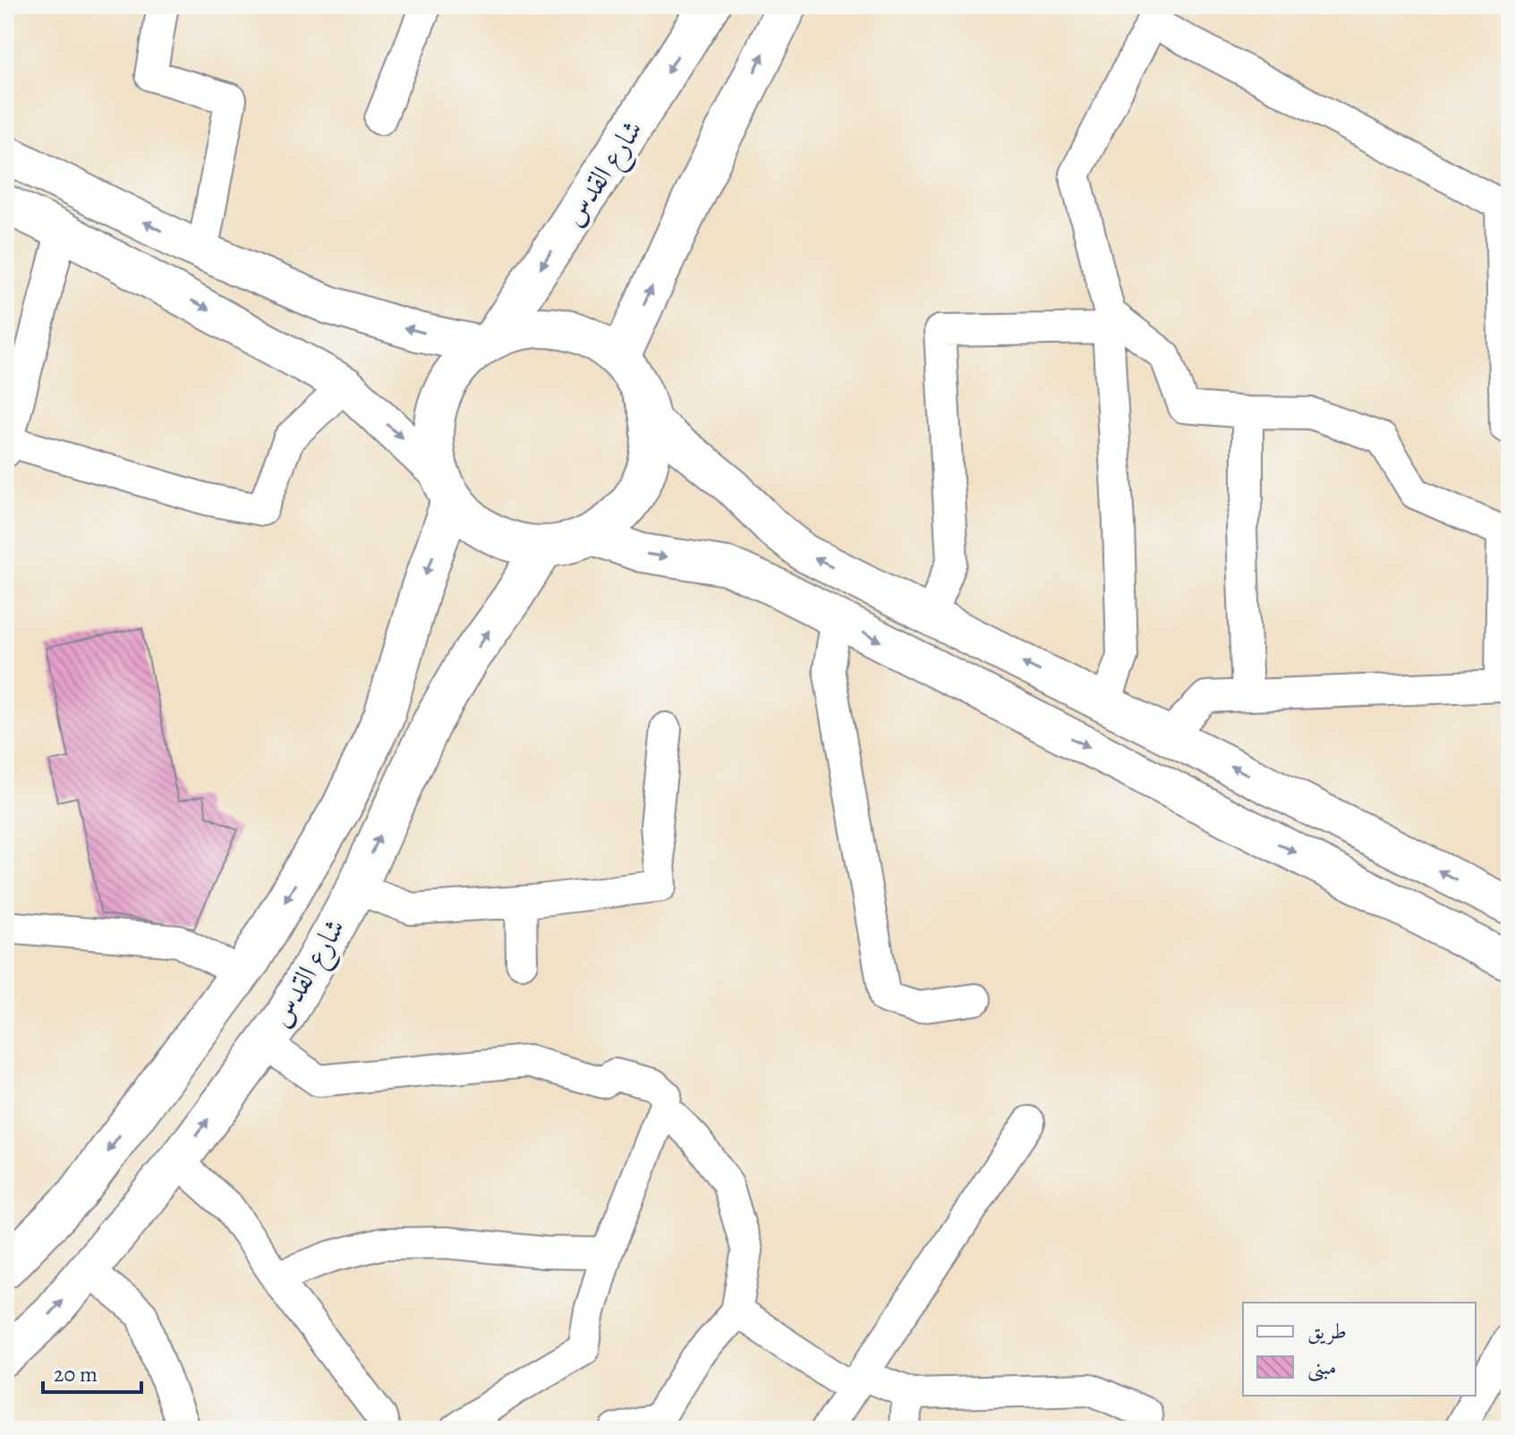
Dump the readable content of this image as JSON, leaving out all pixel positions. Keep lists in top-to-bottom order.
{
  "streets": {
    "main road": ["شارع القدس"]
  },
  "legend": ["طريق", "مبنى"],
  "scale_bar": "20 m"
}
